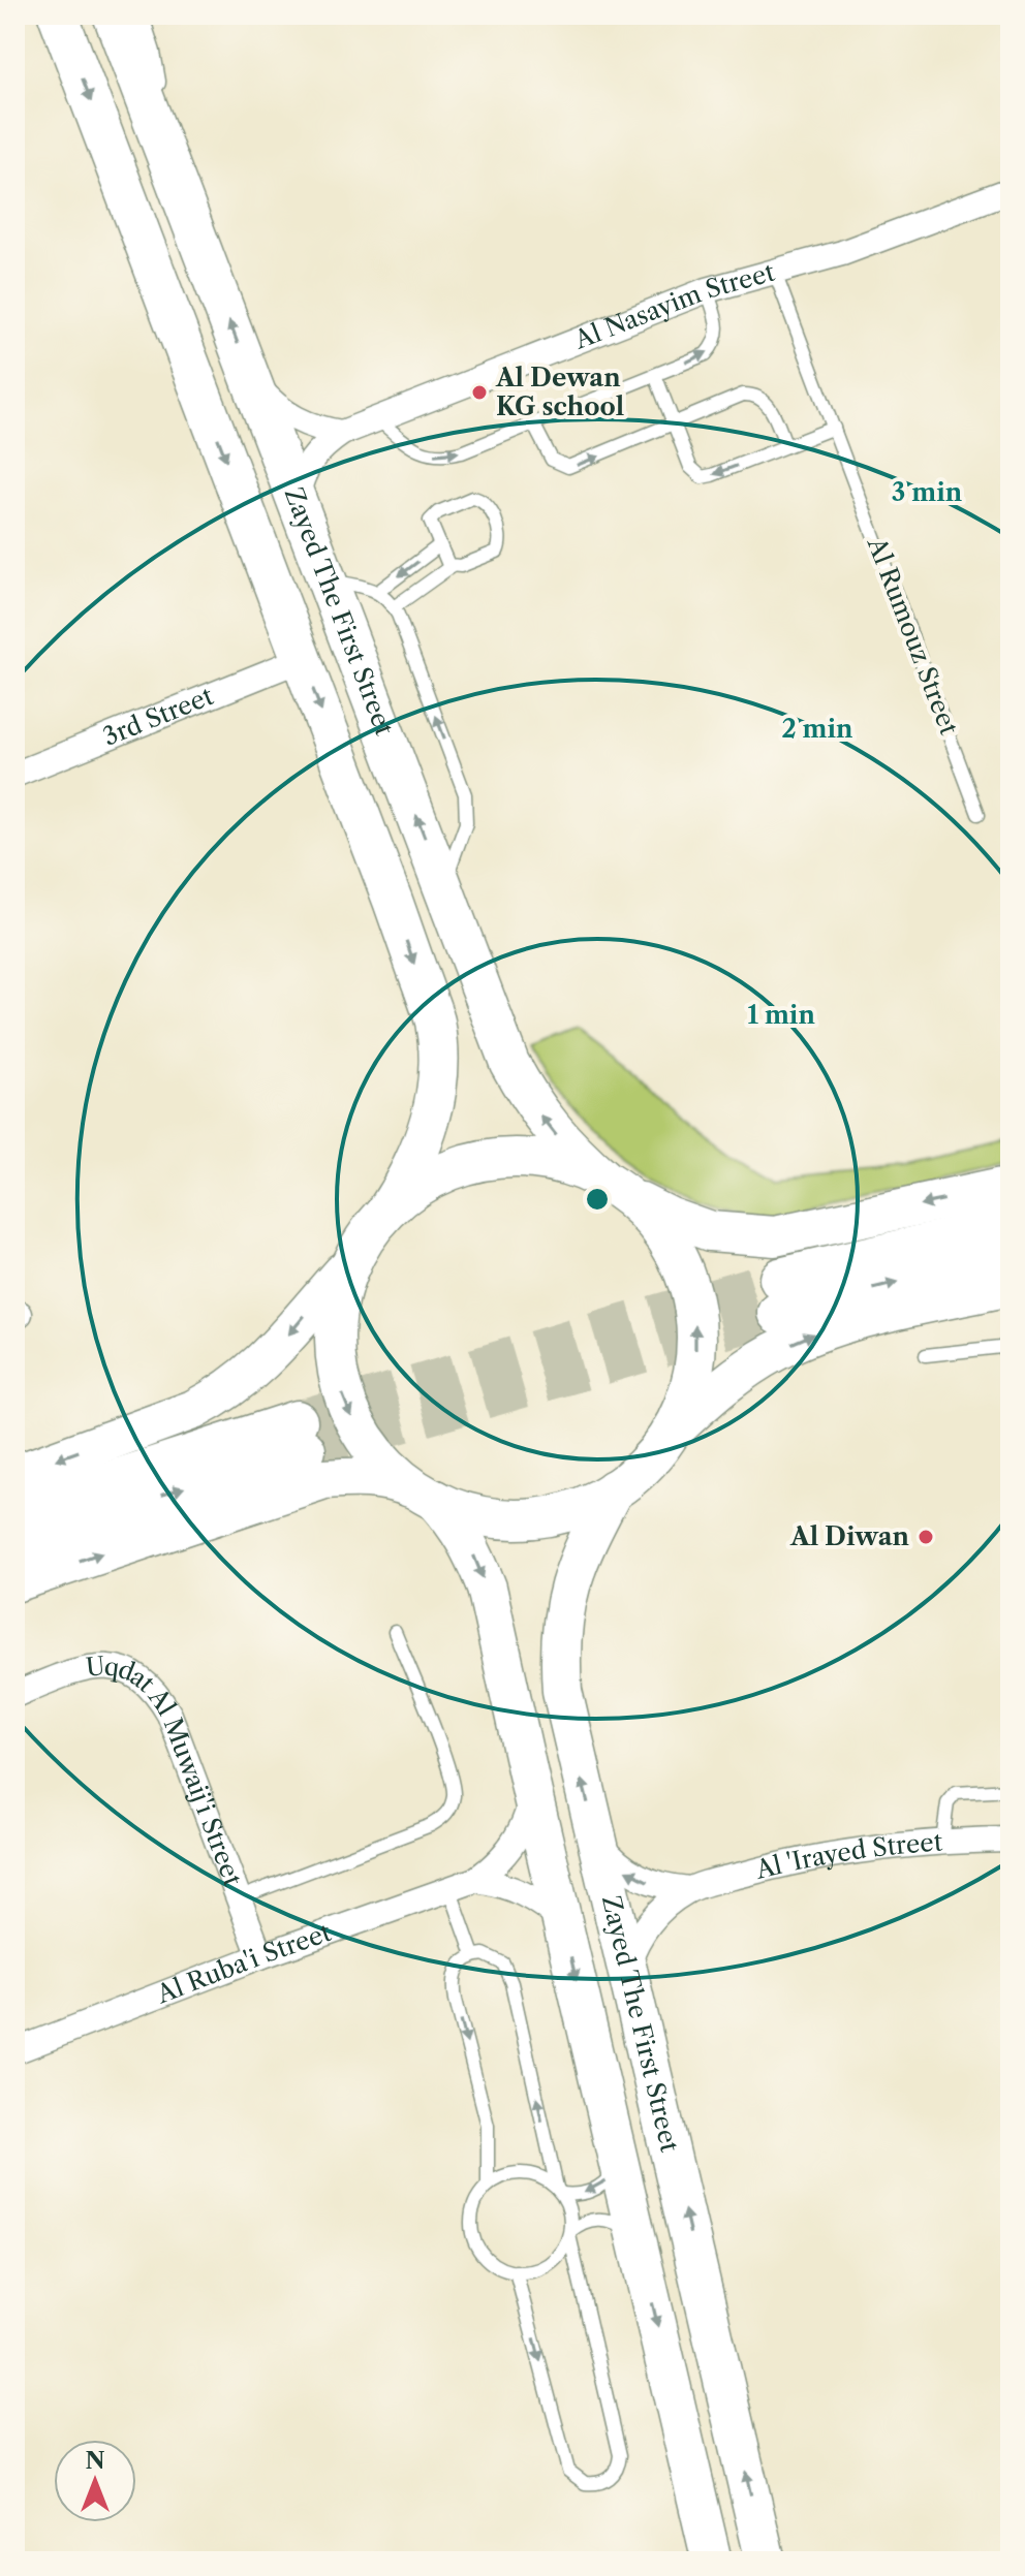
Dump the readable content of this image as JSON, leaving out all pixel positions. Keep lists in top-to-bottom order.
{
  "streets": {
    "main road": ["Zayed The First Street"],
    "street": [
      "Al Nasayim Street",
      "3rd Street",
      "Uqdat Al Muwaij'i Street",
      "Al 'Irayed Street",
      "Al Ruba'i Street"
    ],
    "lane": ["Al Rumouz Street"]
  },
  "crossings": [
    ["Al Nasayim Street", "Zayed The First Street"],
    ["Al Nasayim Street", "Al Rumouz Street"],
    ["Zayed The First Street", "3rd Street"],
    ["Zayed The First Street", "Al 'Irayed Street"],
    ["Uqdat Al Muwaij'i Street", "Al Ruba'i Street"]
  ],
  "places": ["Al Dewan KG school", "Al Diwan"],
  "north": "top",
  "rings": ["3 min", "2 min", "1 min"]
}
